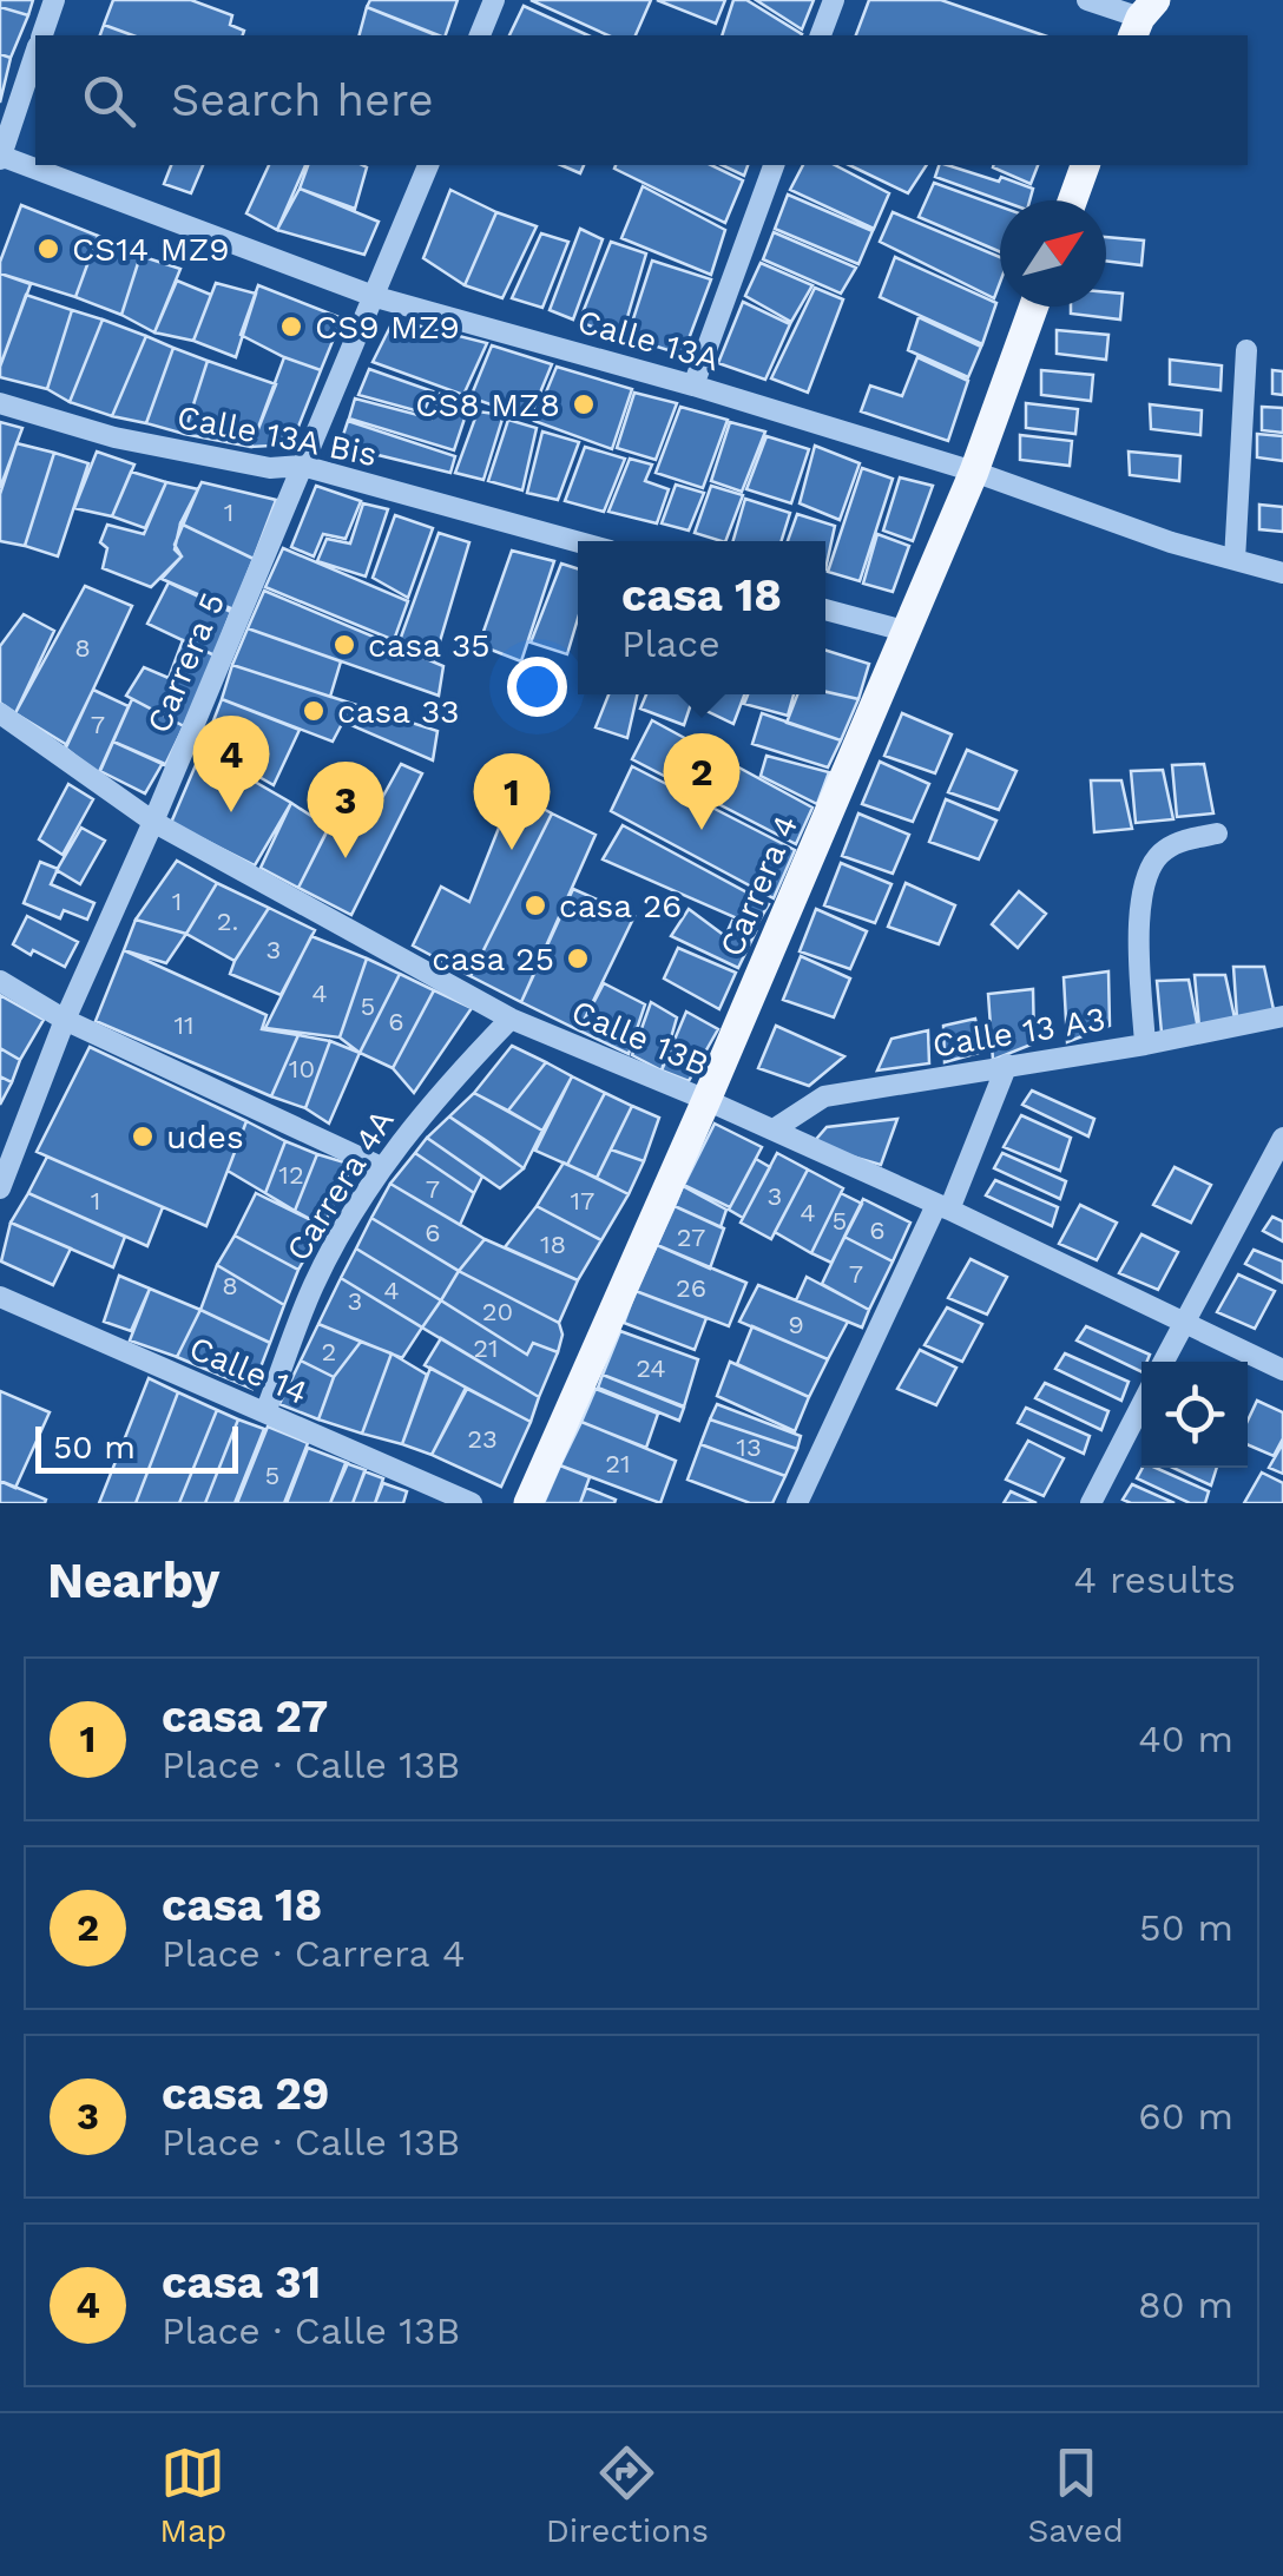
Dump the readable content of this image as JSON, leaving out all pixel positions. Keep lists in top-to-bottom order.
{
  "streets": {
    "main road": ["Carrera 4"],
    "street": [
      "Calle 13A",
      "Calle 13A Bis",
      "Carrera 5",
      "Calle 13 A3",
      "Calle 13B",
      "Carrera 4A",
      "Calle 14"
    ]
  },
  "crossings": [
    ["Calle 13A", "Carrera 5"],
    ["Calle 13A", "Carrera 4"],
    ["Calle 13A Bis", "Carrera 5"],
    ["Carrera 5", "Calle 13B"],
    ["Carrera 4", "Calle 13B"],
    ["Calle 13 A3", "Calle 13B"],
    ["Calle 13B", "Carrera 4A"],
    ["Carrera 4A", "Calle 14"]
  ],
  "places": [
    "CS14 MZ9",
    "CS9 MZ9",
    "CS8 MZ8",
    "casa 35",
    "casa 33",
    "casa 26",
    "casa 25",
    "udes"
  ],
  "house_numbers": [
    "1",
    "8",
    "7",
    "1",
    "2.",
    "3",
    "4",
    "5",
    "6",
    "11",
    "10",
    "12",
    "7",
    "3",
    "1",
    "17",
    "4",
    "5",
    "6",
    "6",
    "27",
    "18",
    "7",
    "8",
    "26",
    "4",
    "3",
    "20",
    "9",
    "21",
    "2",
    "24",
    "23",
    "13",
    "21",
    "5"
  ],
  "scale_bar": "50 m",
  "north": "top right",
  "page": {
    "search": "Search here",
    "popup": ["casa 18", "Place"],
    "pins": [
      "4",
      "2",
      "1",
      "3"
    ],
    "scale": "50 m",
    "heading": ["Nearby", "4 results"],
    "list": [
      {
        "mark": "1",
        "name": "casa 27",
        "note": "Place · Calle 13B",
        "value": "40 m"
      },
      {
        "mark": "2",
        "name": "casa 18",
        "note": "Place · Carrera 4",
        "value": "50 m"
      },
      {
        "mark": "3",
        "name": "casa 29",
        "note": "Place · Calle 13B",
        "value": "60 m"
      },
      {
        "mark": "4",
        "name": "casa 31",
        "note": "Place · Calle 13B",
        "value": "80 m"
      }
    ],
    "nav": ["Map", "Directions", "Saved"]
  }
}
